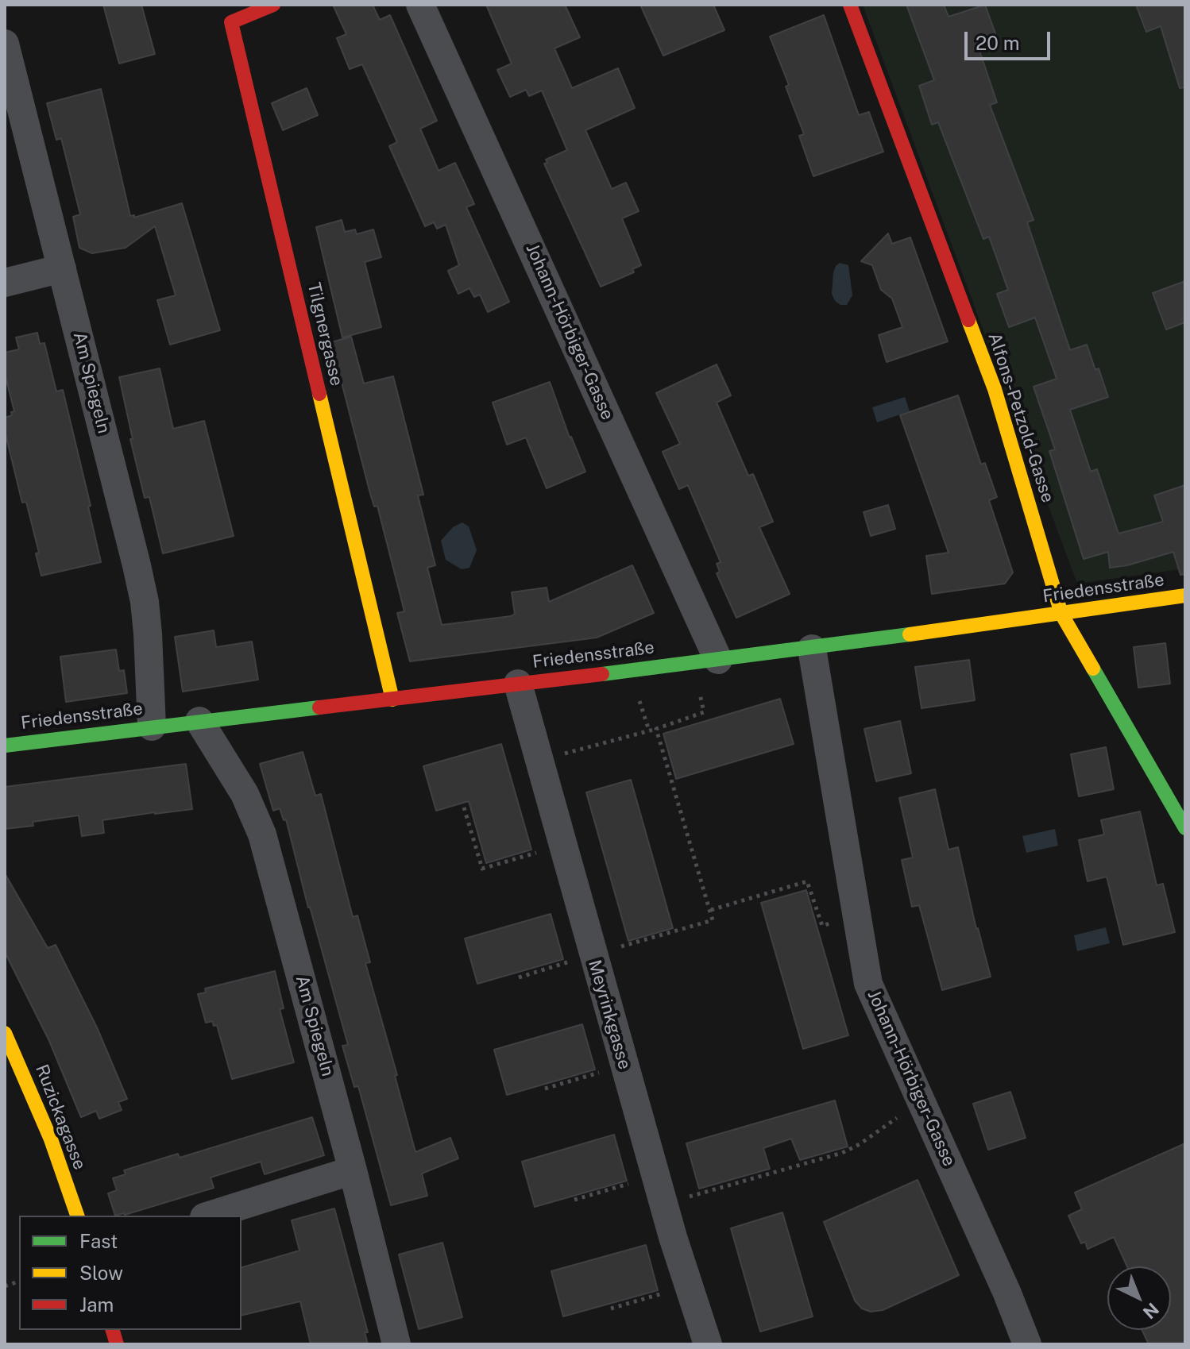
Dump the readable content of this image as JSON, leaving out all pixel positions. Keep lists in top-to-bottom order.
{
  "streets": {
    "street": [
      "Johann-Hörbiger-Gasse",
      "Tilgnergasse",
      "Am Spiegeln",
      "Alfons-Petzold-Gasse",
      "Friedensstraße",
      "Meyrinkgasse",
      "Ruzickagasse"
    ]
  },
  "crossings": [
    ["Johann-Hörbiger-Gasse", "Friedensstraße"],
    ["Tilgnergasse", "Friedensstraße"],
    ["Am Spiegeln", "Friedensstraße"],
    ["Alfons-Petzold-Gasse", "Friedensstraße"],
    ["Friedensstraße", "Meyrinkgasse"]
  ],
  "legend": ["Fast", "Slow", "Jam"],
  "scale_bar": "20 m",
  "north": "bottom right"
}
